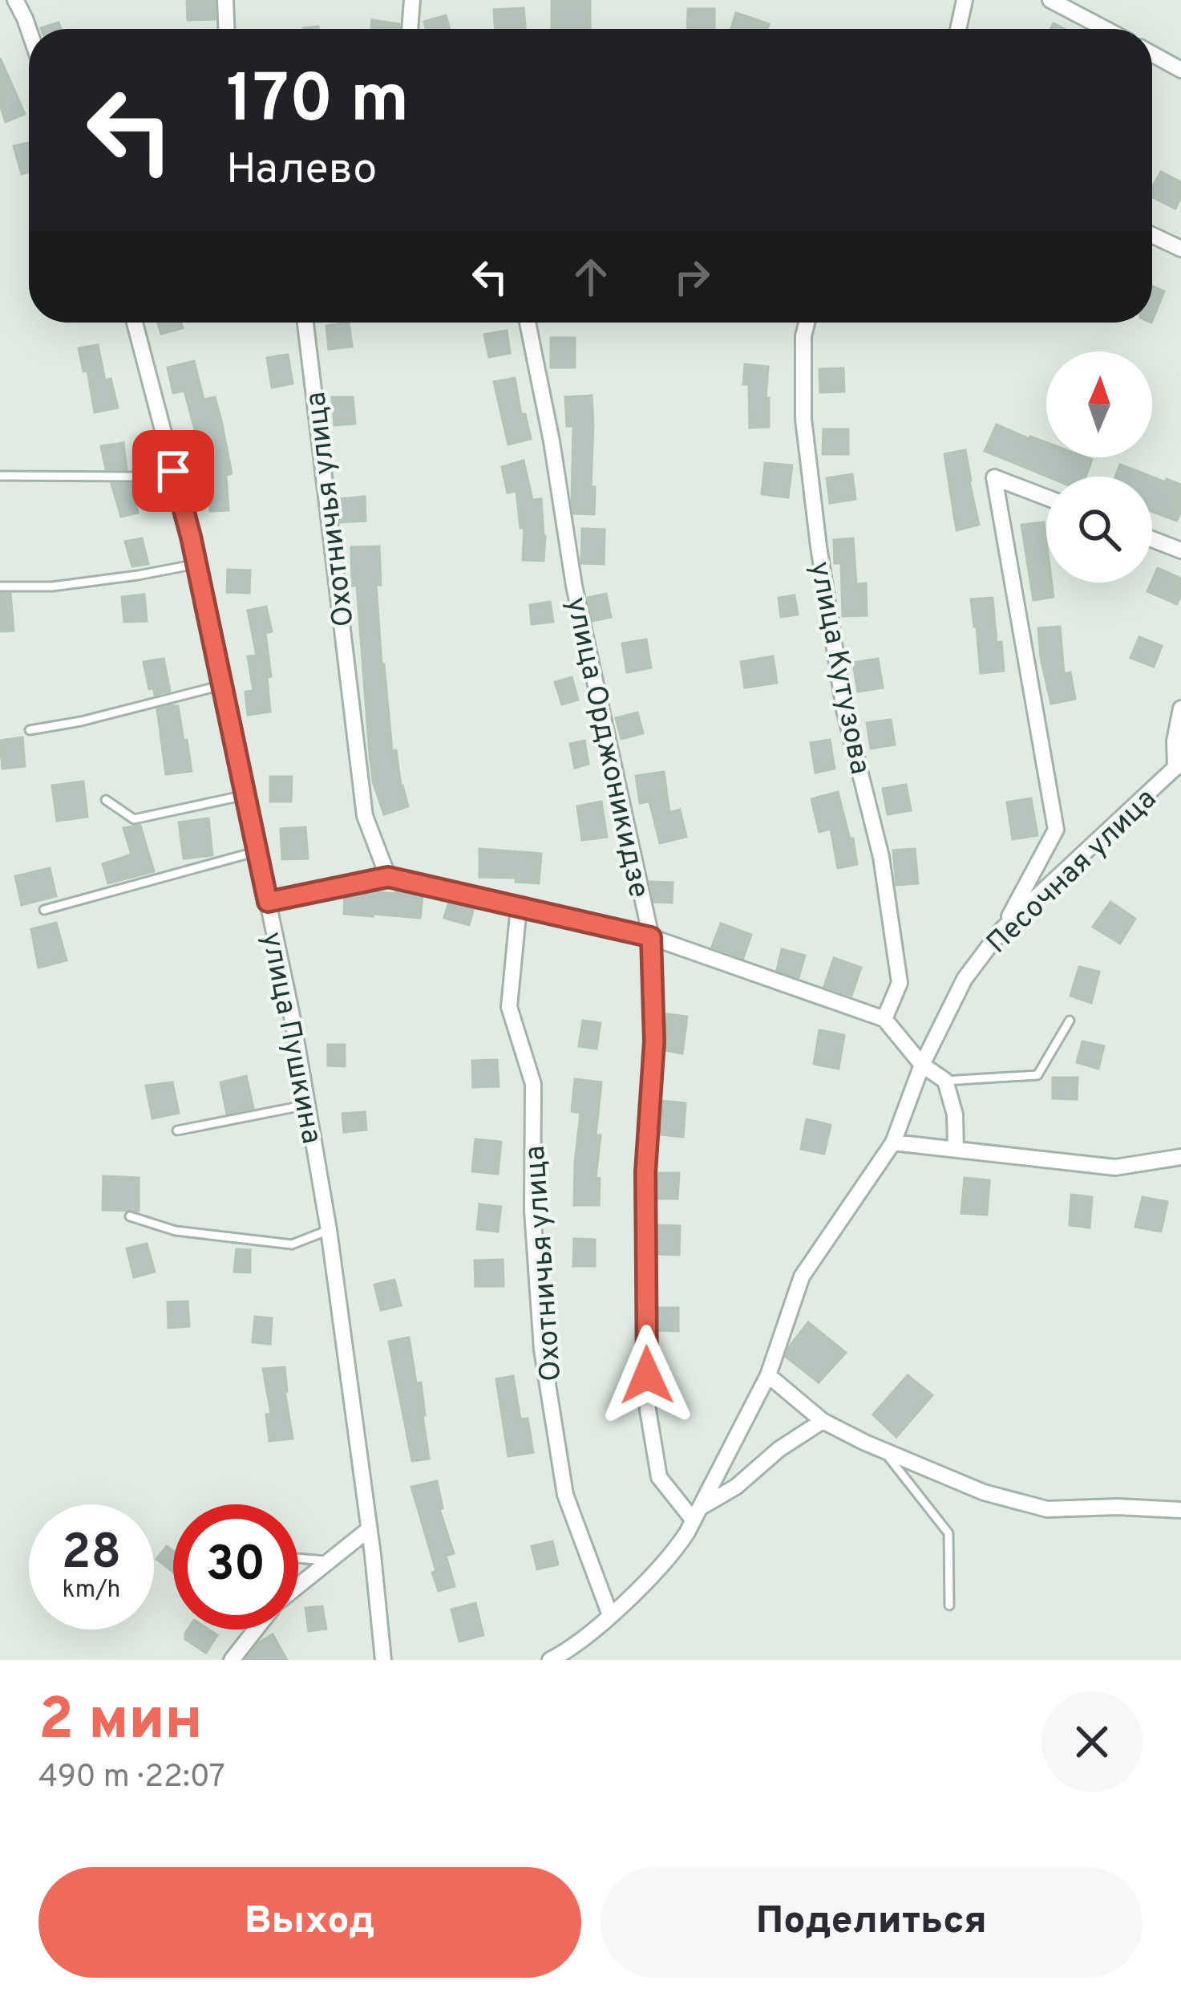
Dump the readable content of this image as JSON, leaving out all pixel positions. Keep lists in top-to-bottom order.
{
  "streets": {
    "street": [
      "Охотничья улица",
      "улица Кутузова",
      "улица Орджоникидзе",
      "Песочная улица",
      "улица Пушкина"
    ]
  },
  "crossings": [
    ["Охотничья улица", "Песочная улица"],
    ["улица Орджоникидзе", "Песочная улица"]
  ],
  "north": "top",
  "page": {
    "turn": ["170 m", "Налево"],
    "speed": "28 km/h",
    "limit": "30",
    "heading": ["2 мин", "490 m · 22:07"],
    "buttons": ["Выход", "Поделиться"]
  }
}
